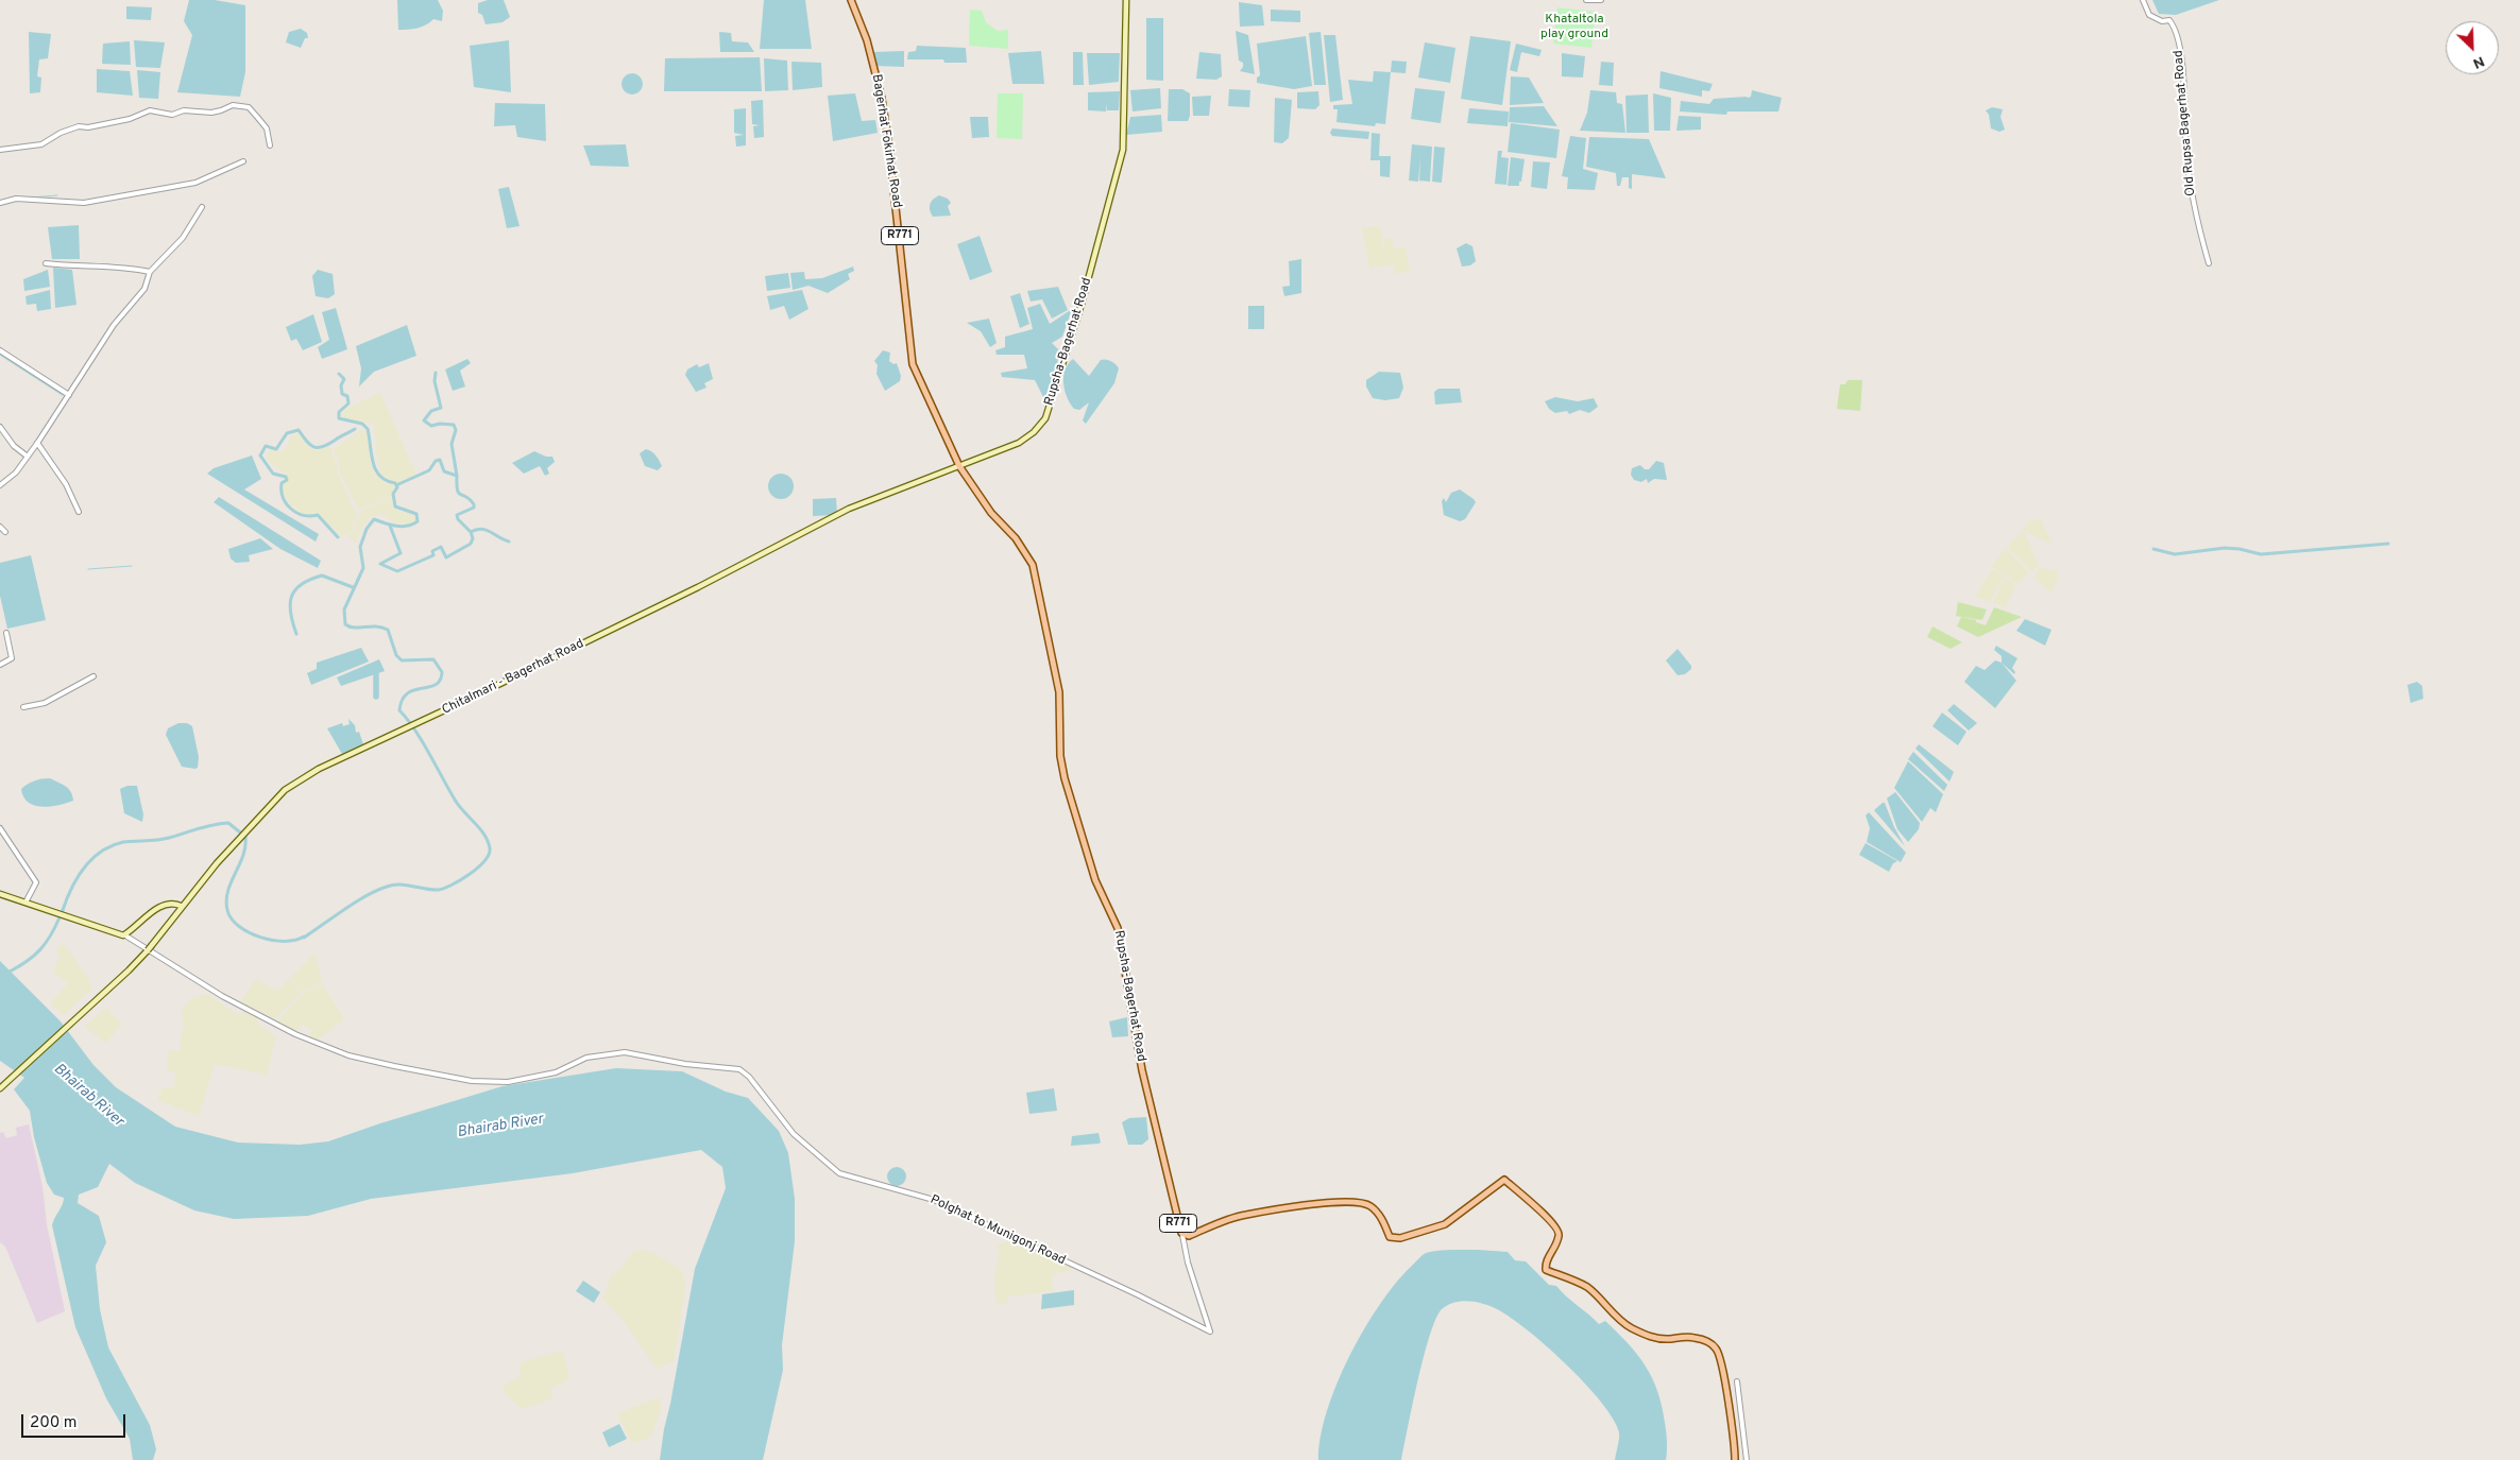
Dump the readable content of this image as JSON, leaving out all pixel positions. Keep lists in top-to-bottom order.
{
  "streets": {
    "main road": [
      "Bagerhat Fokirhat Road",
      "R771",
      "Rupsha-Bagerhat Road",
      "Chitalmari - Bagerhat Road"
    ],
    "street": ["Old Rupsa Bagerhat Road", "Polghat to Munigonj Road"]
  },
  "crossings": [
    ["Bagerhat Fokirhat Road", "Rupsha-Bagerhat Road"],
    ["Bagerhat Fokirhat Road", "Chitalmari - Bagerhat Road"],
    ["R771", "Rupsha-Bagerhat Road"],
    ["R771", "Polghat to Munigonj Road"],
    ["Rupsha-Bagerhat Road", "Chitalmari - Bagerhat Road"],
    ["Rupsha-Bagerhat Road", "Polghat to Munigonj Road"]
  ],
  "water": ["Bhairab River"],
  "parks": ["Khataltola play ground"],
  "scale_bar": "200 m",
  "north": "bottom right"
}
